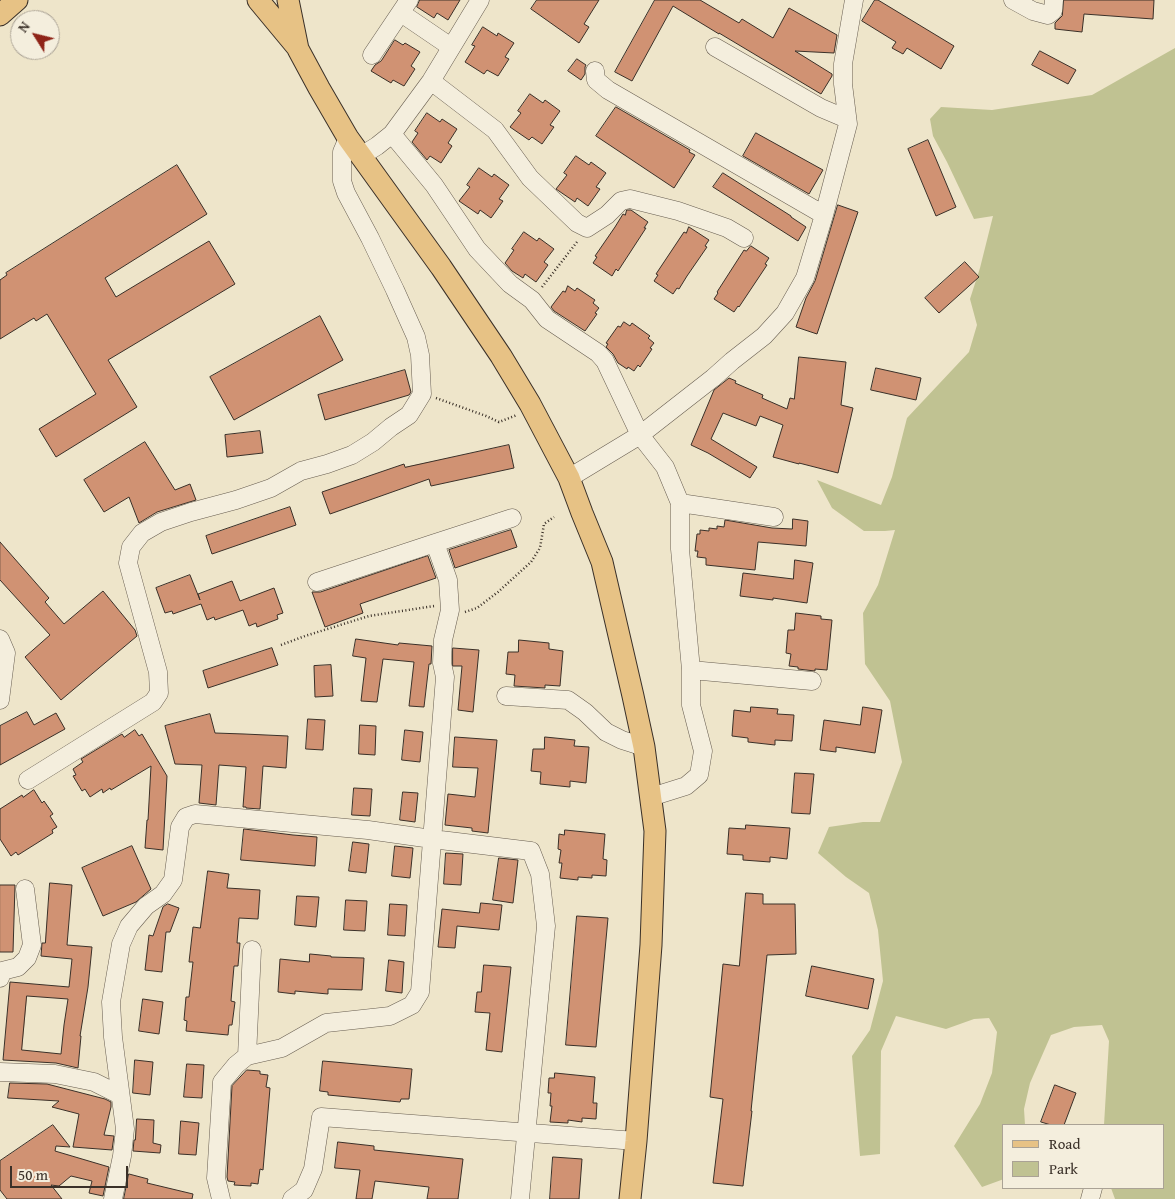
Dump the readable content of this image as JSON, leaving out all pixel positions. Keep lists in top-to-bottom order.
{
  "legend": ["Road", "Park"],
  "scale_bar": "50 m",
  "north": "top left"
}
